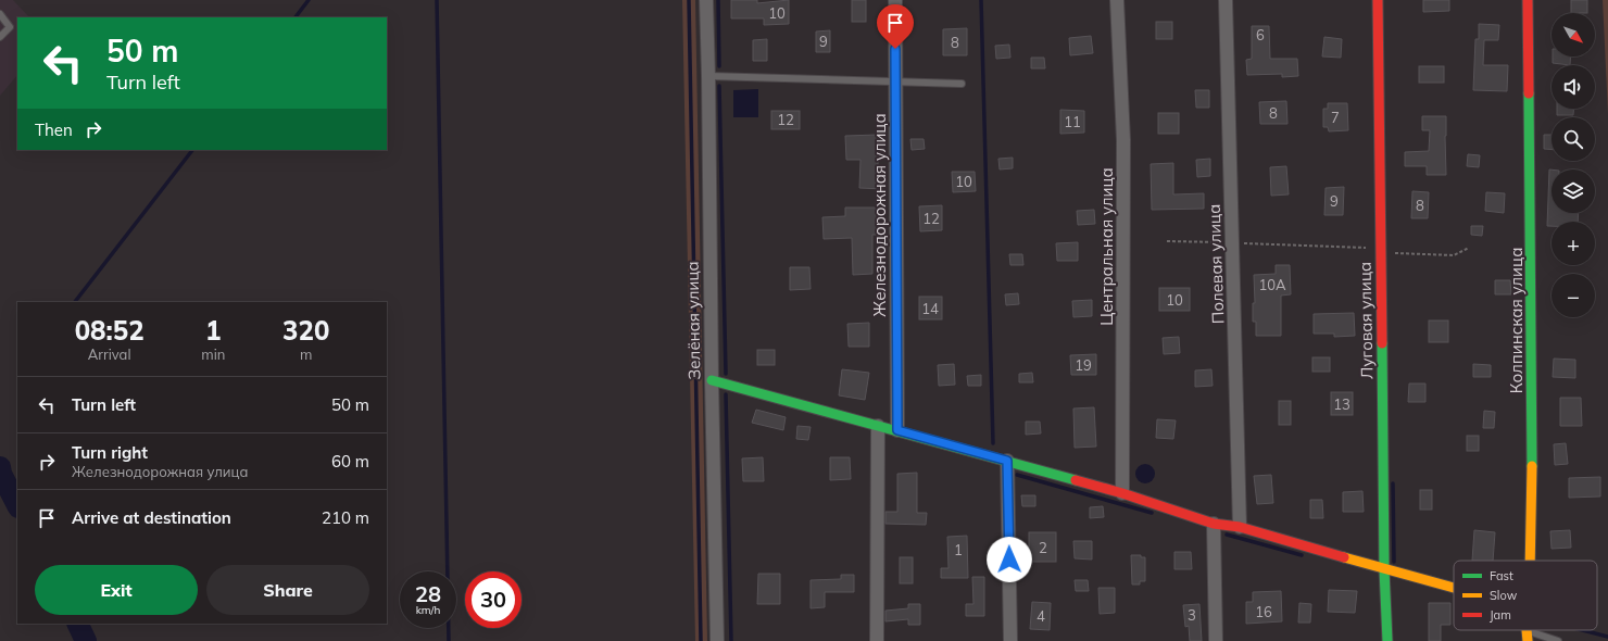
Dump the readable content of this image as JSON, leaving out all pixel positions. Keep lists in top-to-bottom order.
{
  "streets": {
    "street": [
      "Железнодорожная улица",
      "Центральная улица",
      "Полевая улица",
      "Зелёная улица",
      "Луговая улица",
      "Колпинская улица"
    ]
  },
  "house_numbers": [
    "10",
    "6",
    "9",
    "8",
    "8",
    "7",
    "12",
    "11",
    "10",
    "9",
    "8",
    "12",
    "10А",
    "10",
    "14",
    "19",
    "13",
    "2",
    "1",
    "16",
    "3",
    "4"
  ],
  "legend": ["Fast", "Slow", "Jam"],
  "north": "bottom right",
  "page": {
    "map_buttons": ["+", "−"],
    "turn": ["50 m", "Turn left"],
    "then": "Then",
    "eta": [
      "08:52",
      "Arrival",
      "1",
      "min",
      "320",
      "m"
    ],
    "list": [
      {
        "name": "Turn left",
        "value": "50 m"
      },
      {
        "name": "Turn right",
        "note": "Железнодорожная улица",
        "value": "60 m"
      },
      {
        "name": "Arrive at destination",
        "value": "210 m"
      }
    ],
    "buttons": ["Exit", "Share"],
    "speed": "28 km/h",
    "limit": "30"
  }
}
